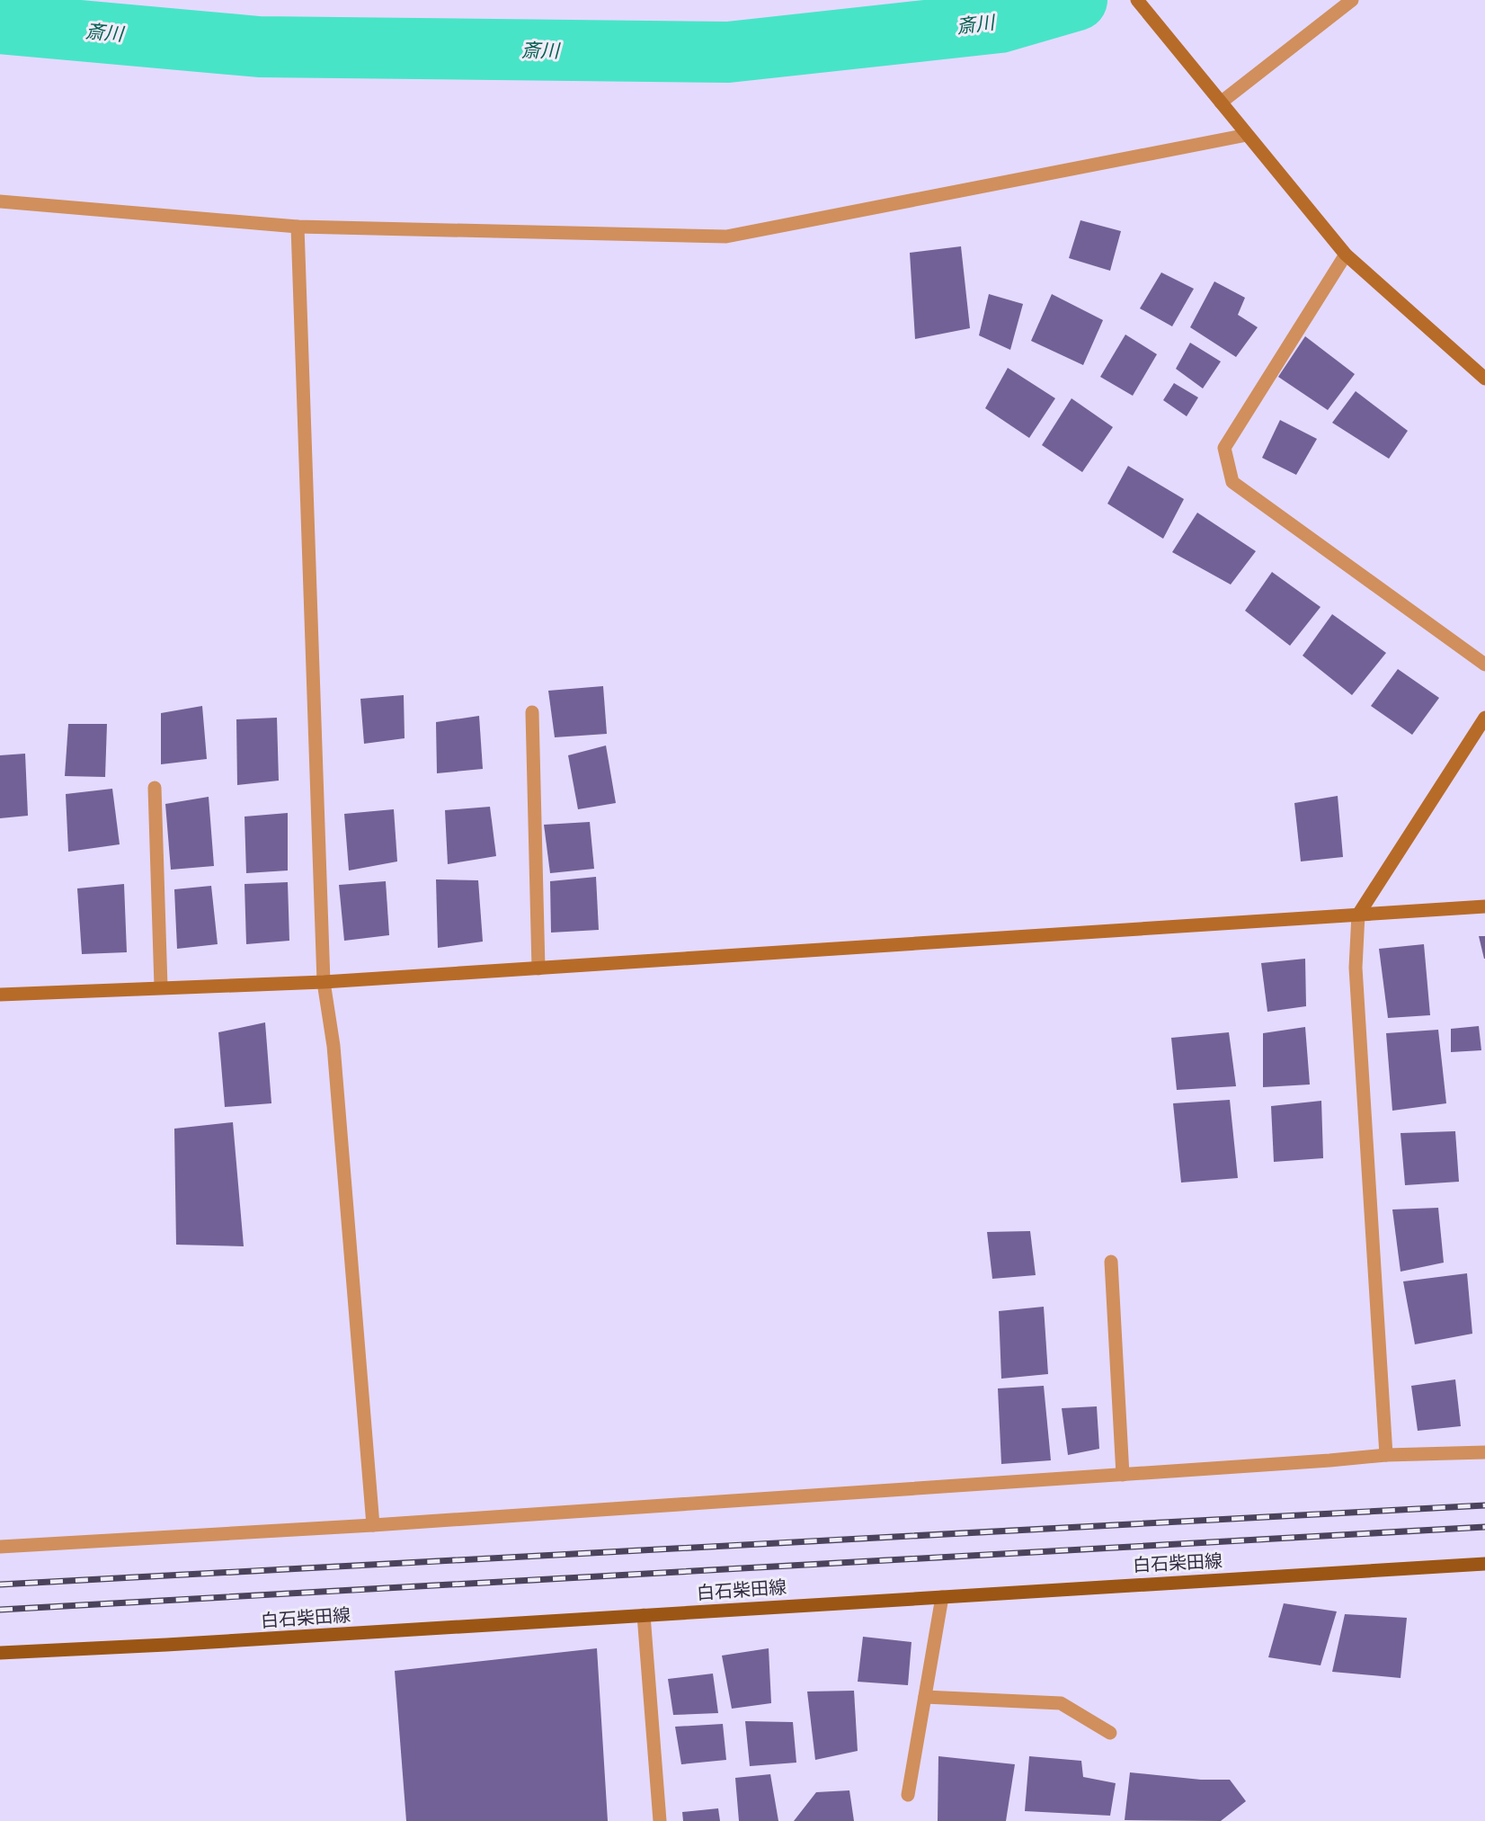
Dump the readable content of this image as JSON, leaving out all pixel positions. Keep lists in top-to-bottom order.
{
  "streets": {
    "main road": ["白石柴田線"]
  },
  "water": ["斎川"]
}
